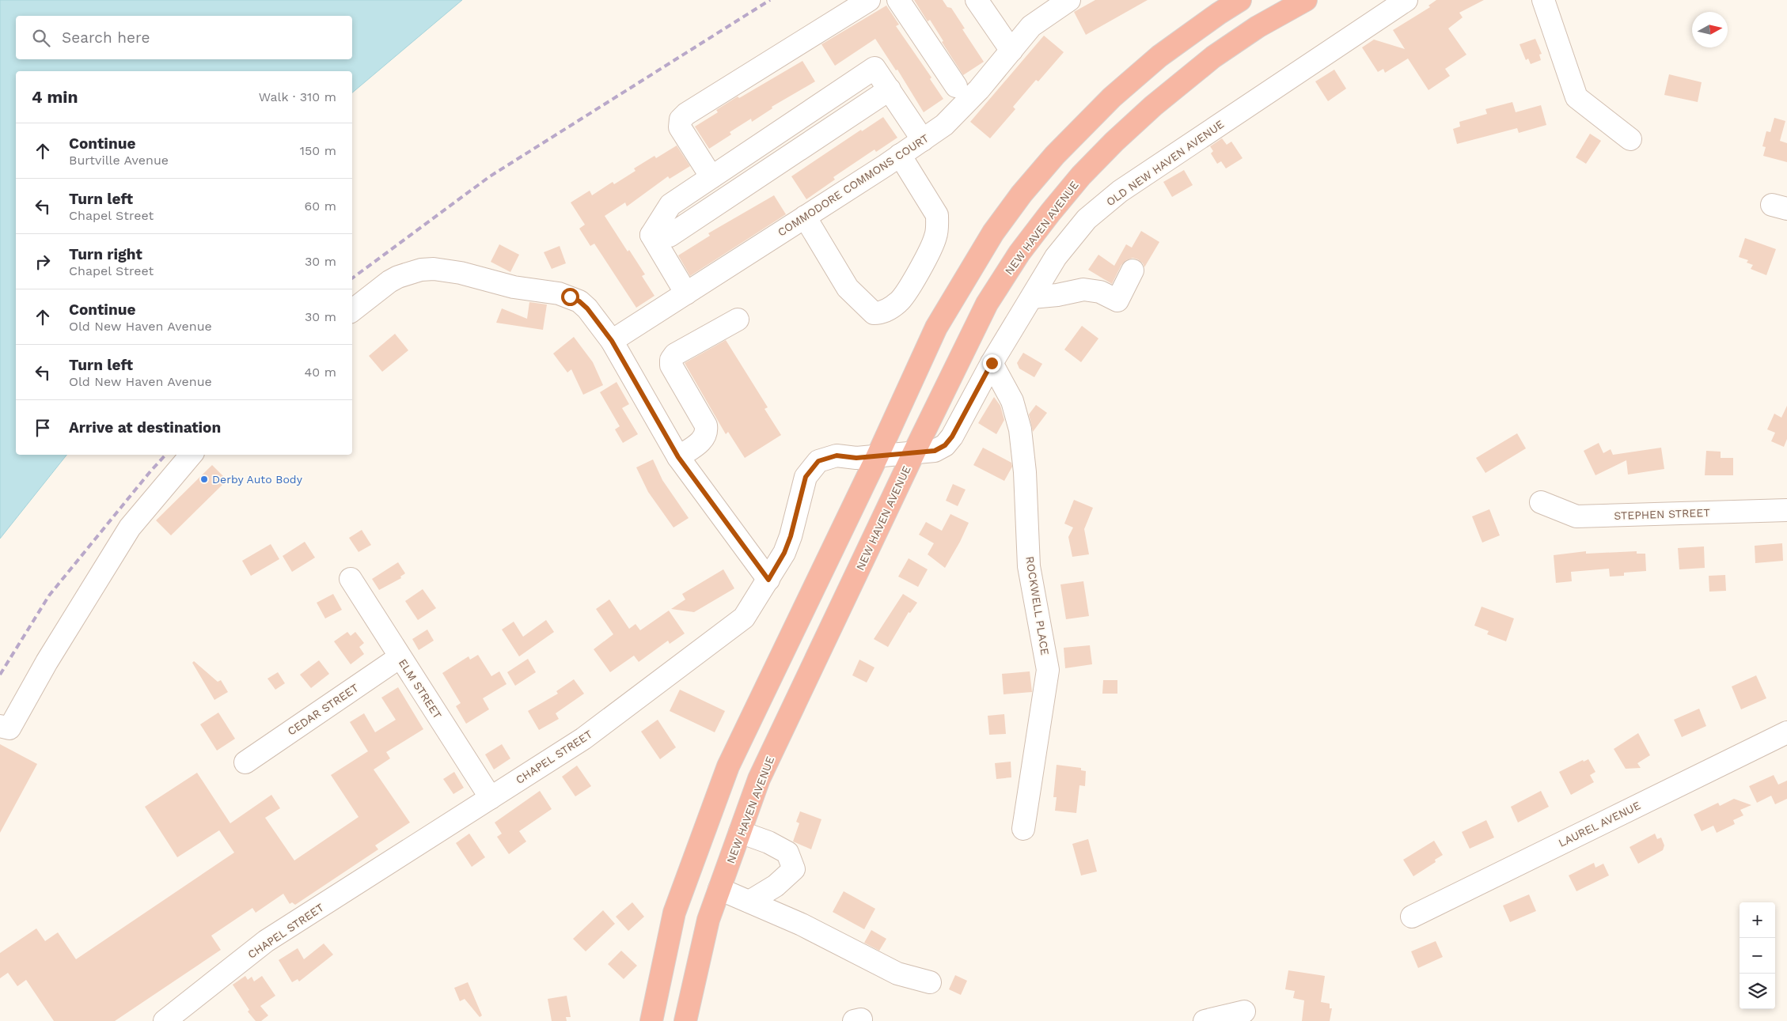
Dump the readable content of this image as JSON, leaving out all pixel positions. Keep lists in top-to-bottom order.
{
  "streets": {
    "highway": ["NEW HAVEN AVENUE"],
    "street": [
      "OLD NEW HAVEN AVENUE",
      "COMMODORE COMMONS COURT",
      "STEPHEN STREET",
      "ROCKWELL PLACE",
      "ELM STREET",
      "CEDAR STREET",
      "CHAPEL STREET",
      "LAUREL AVENUE"
    ]
  },
  "crossings": [
    ["OLD NEW HAVEN AVENUE", "NEW HAVEN AVENUE"],
    ["OLD NEW HAVEN AVENUE", "ROCKWELL PLACE"],
    ["OLD NEW HAVEN AVENUE", "CHAPEL STREET"],
    ["ELM STREET", "CEDAR STREET"],
    ["ELM STREET", "CHAPEL STREET"]
  ],
  "places": ["Derby Auto Body"],
  "north": "right",
  "page": {
    "search": "Search here",
    "heading": ["4 min", "Walk · 310 m"],
    "list": [
      ["Continue", "Burtville Avenue", "150 m"],
      ["Turn left", "Chapel Street", "60 m"],
      ["Turn right", "Chapel Street", "30 m"],
      ["Continue", "Old New Haven Avenue", "30 m"],
      ["Turn left", "Old New Haven Avenue", "40 m"],
      "Arrive at destination"
    ],
    "map_buttons": ["+", "−"]
  }
}
